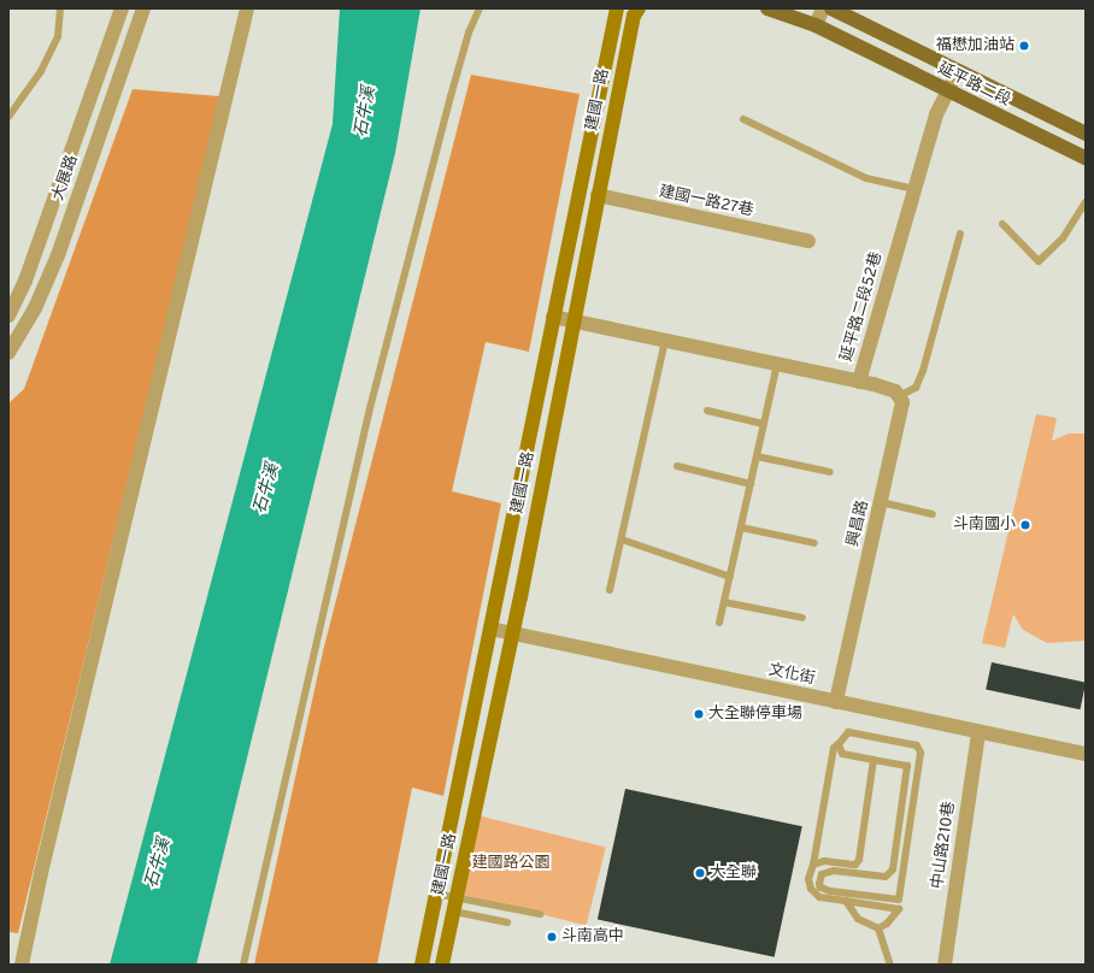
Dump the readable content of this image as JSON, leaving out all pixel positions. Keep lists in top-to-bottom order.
{
  "streets": {
    "main road": ["延平路二段"],
    "street": [
      "建國一路",
      "大展路",
      "建國一路27巷",
      "延平路二段52巷",
      "興昌路",
      "文化街",
      "中山路210巷"
    ]
  },
  "crossings": [
    ["延平路二段", "延平路二段52巷"],
    ["建國一路", "建國一路27巷"],
    ["建國一路", "延平路二段52巷"],
    ["建國一路", "文化街"],
    ["興昌路", "文化街"],
    ["文化街", "中山路210巷"]
  ],
  "water": ["石牛溪"],
  "parks": ["建國路公園"],
  "places": [
    "福懋加油站",
    "斗南國小",
    "大全聯停車場",
    "大全聯",
    "斗南高中"
  ]
}
